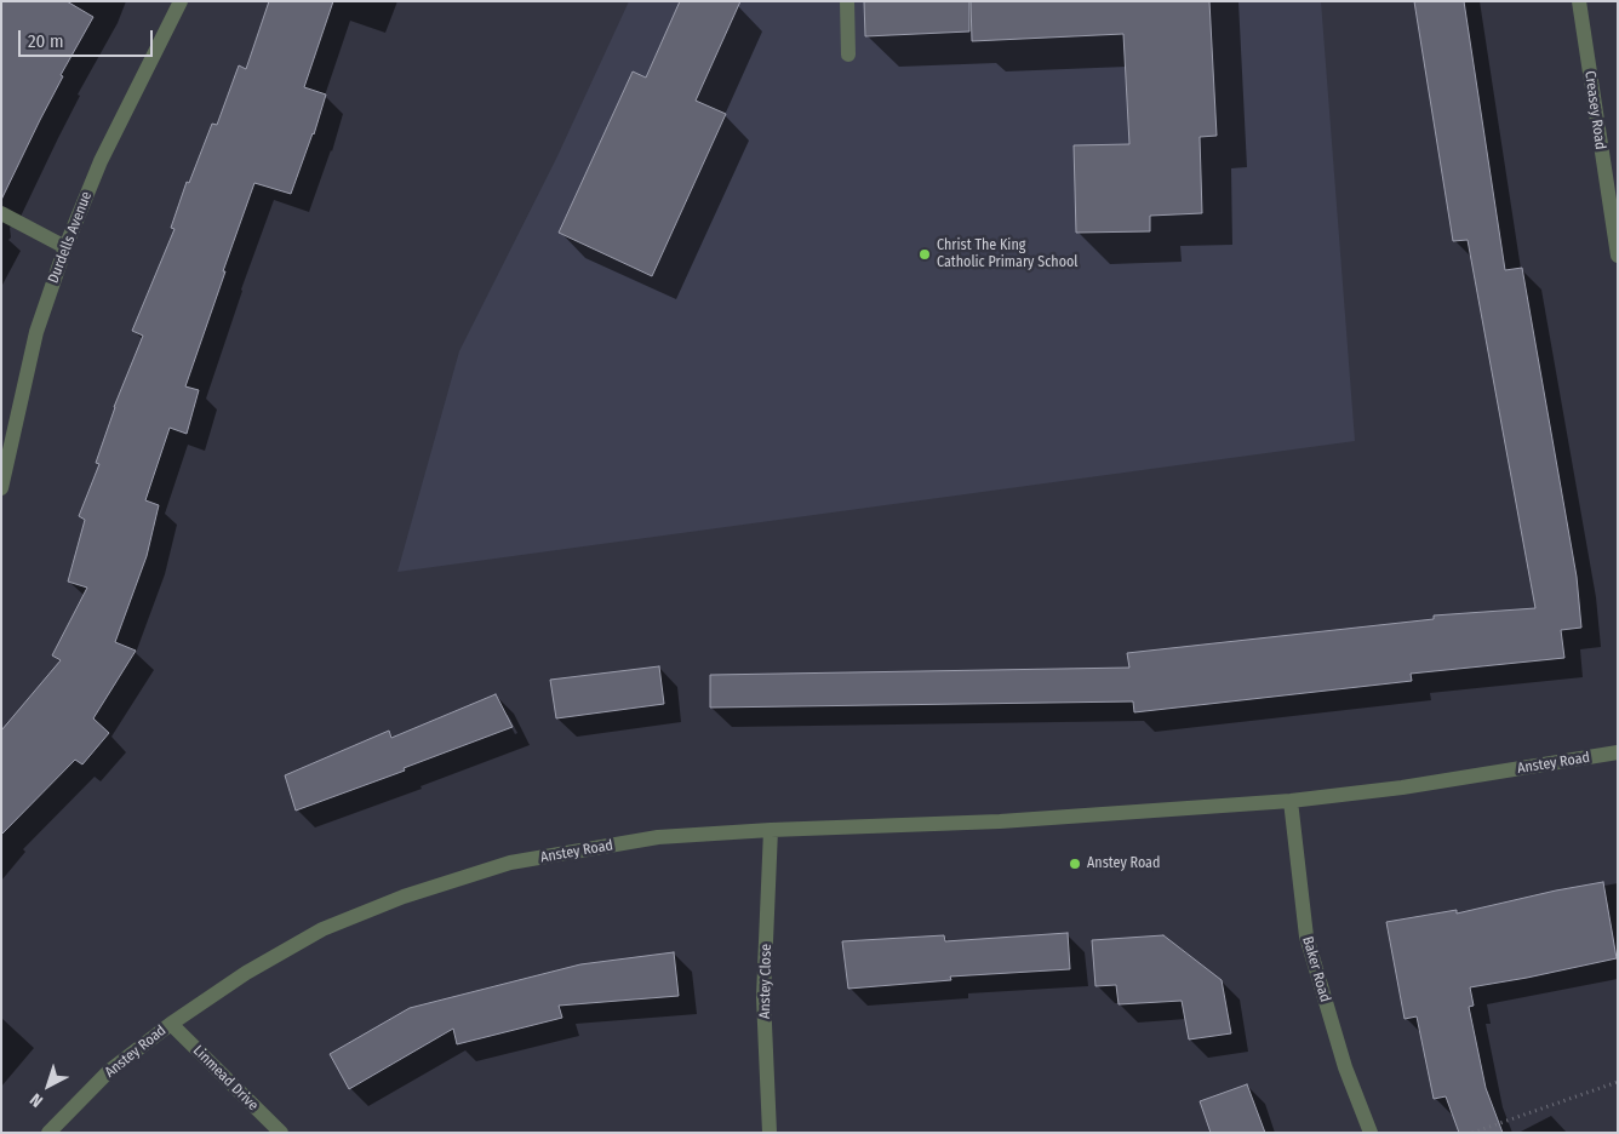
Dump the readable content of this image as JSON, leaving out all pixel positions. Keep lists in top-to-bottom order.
{
  "streets": {
    "street": [
      "Creasey Road",
      "Durdells Avenue",
      "Anstey Road",
      "Baker Road",
      "Anstey Close",
      "Linmead Drive"
    ]
  },
  "crossings": [
    ["Anstey Road", "Baker Road"],
    ["Anstey Road", "Anstey Close"],
    ["Anstey Road", "Linmead Drive"]
  ],
  "places": ["Christ The King Catholic Primary School", "Anstey Road"],
  "scale_bar": "20 m",
  "north": "bottom left"
}
